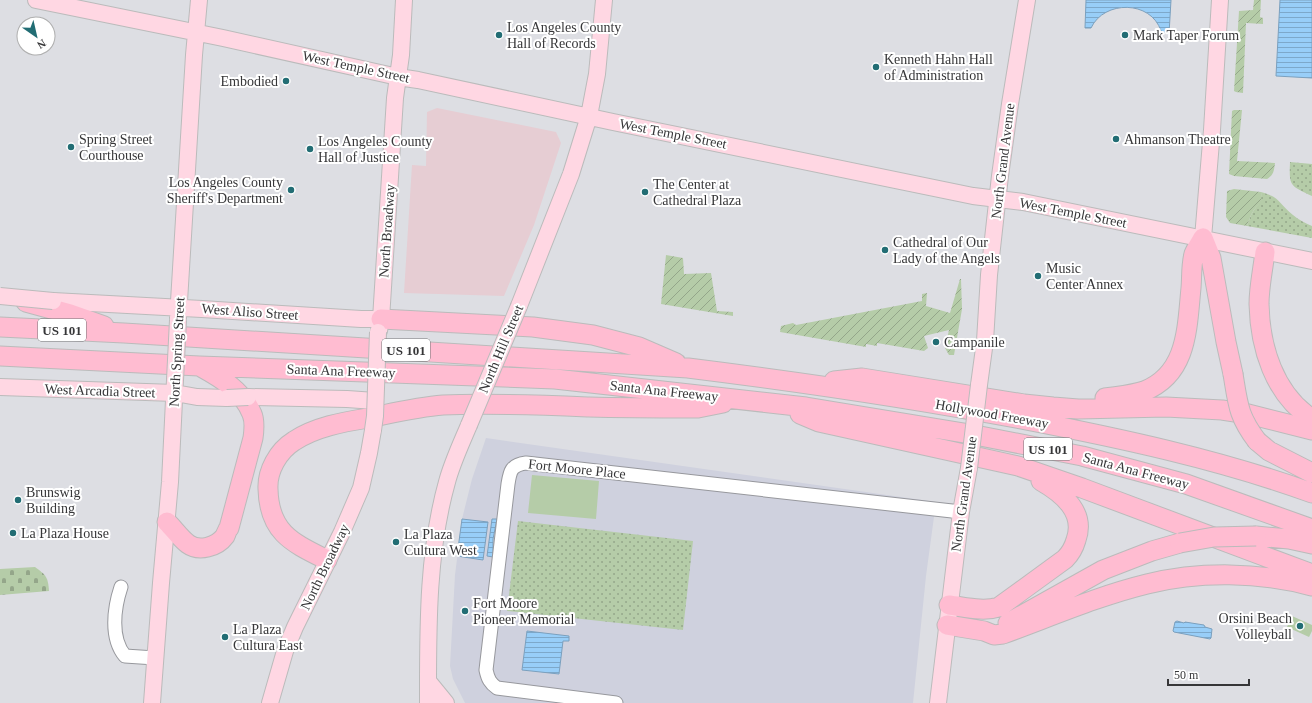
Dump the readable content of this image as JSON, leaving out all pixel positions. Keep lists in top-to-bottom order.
{
  "streets": {
    "highway": ["US 101", "Santa Ana Freeway", "Hollywood Freeway"],
    "main road": [
      "West Temple Street",
      "North Grand Avenue",
      "North Broadway",
      "West Aliso Street",
      "North Hill Street",
      "North Spring Street",
      "West Arcadia Street"
    ],
    "street": ["Fort Moore Place"]
  },
  "crossings": [
    ["West Temple Street", "North Grand Avenue"],
    ["West Temple Street", "North Broadway"],
    ["West Temple Street", "North Hill Street"],
    ["West Temple Street", "North Spring Street"],
    ["North Grand Avenue", "Fort Moore Place"],
    ["North Broadway", "West Aliso Street"],
    ["North Broadway", "West Arcadia Street"],
    ["West Aliso Street", "North Spring Street"],
    ["North Spring Street", "West Arcadia Street"],
    ["Santa Ana Freeway", "Hollywood Freeway"]
  ],
  "places": [
    "Los Angeles County Hall of Records",
    "Mark Taper Forum",
    "Kenneth Hahn Hall of Administration",
    "Embodied",
    "Ahmanson Theatre",
    "Spring Street Courthouse",
    "Los Angeles County Hall of Justice",
    "Los Angeles County Sheriff's Department",
    "The Center at Cathedral Plaza",
    "Cathedral of Our Lady of the Angels",
    "Music Center Annex",
    "Campanile",
    "Brunswig Building",
    "La Plaza House",
    "La Plaza Cultura West",
    "Fort Moore Pioneer Memorial",
    "Orsini Beach Volleyball",
    "La Plaza Cultura East"
  ],
  "scale_bar": "50 m",
  "north": "bottom right"
}
